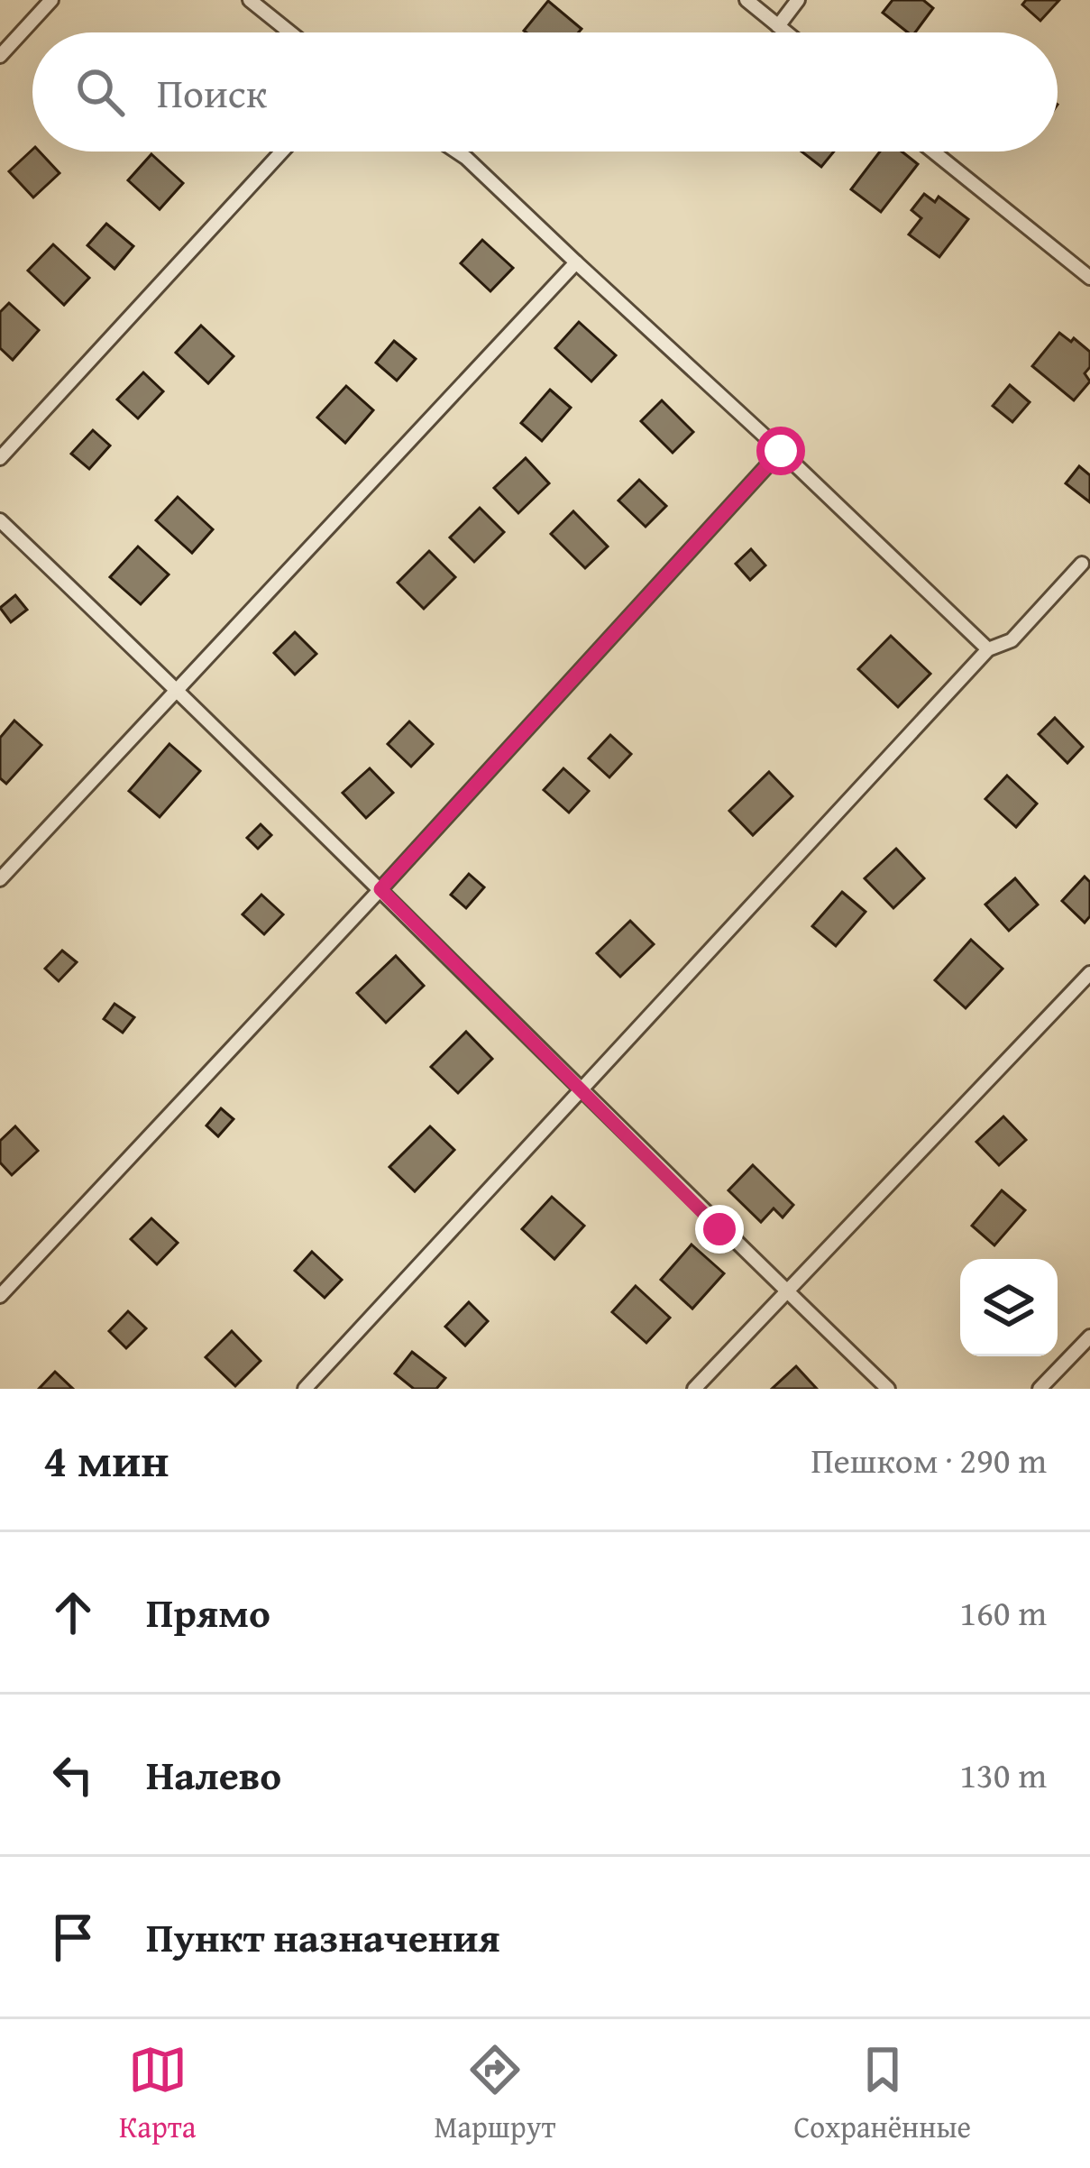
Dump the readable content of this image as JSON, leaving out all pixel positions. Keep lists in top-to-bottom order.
{
  "page": {
    "search": "Поиск",
    "heading": ["4 мин", "Пешком · 290 m"],
    "list": [
      ["Прямо", "160 m"],
      ["Налево", "130 m"],
      "Пункт назначения"
    ],
    "nav": ["Карта", "Маршрут", "Сохранённые"]
  }
}
